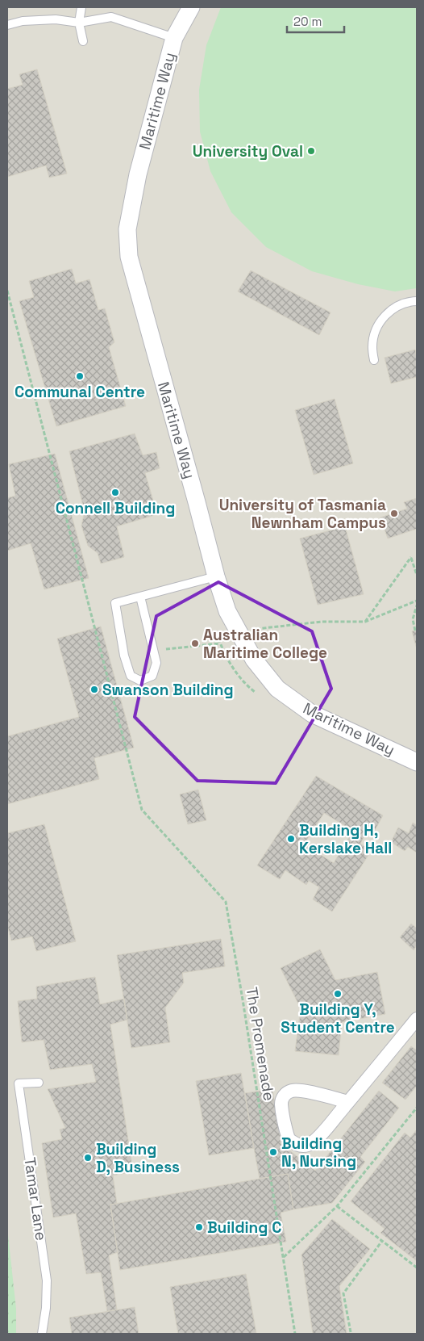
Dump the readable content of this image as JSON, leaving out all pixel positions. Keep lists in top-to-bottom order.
{
  "streets": {
    "street": ["Maritime Way"],
    "lane": ["Tamar Lane"],
    "path": ["The Promenade"]
  },
  "places": [
    "University Oval",
    "Communal Centre",
    "Connell Building",
    "University of Tasmania Newnham Campus",
    "Australian Maritime College",
    "Swanson Building",
    "Building H, Kerslake Hall",
    "Building Y, Student Centre",
    "Building N, Nursing",
    "Building D, Business",
    "Building C"
  ],
  "scale_bar": "20 m"
}
